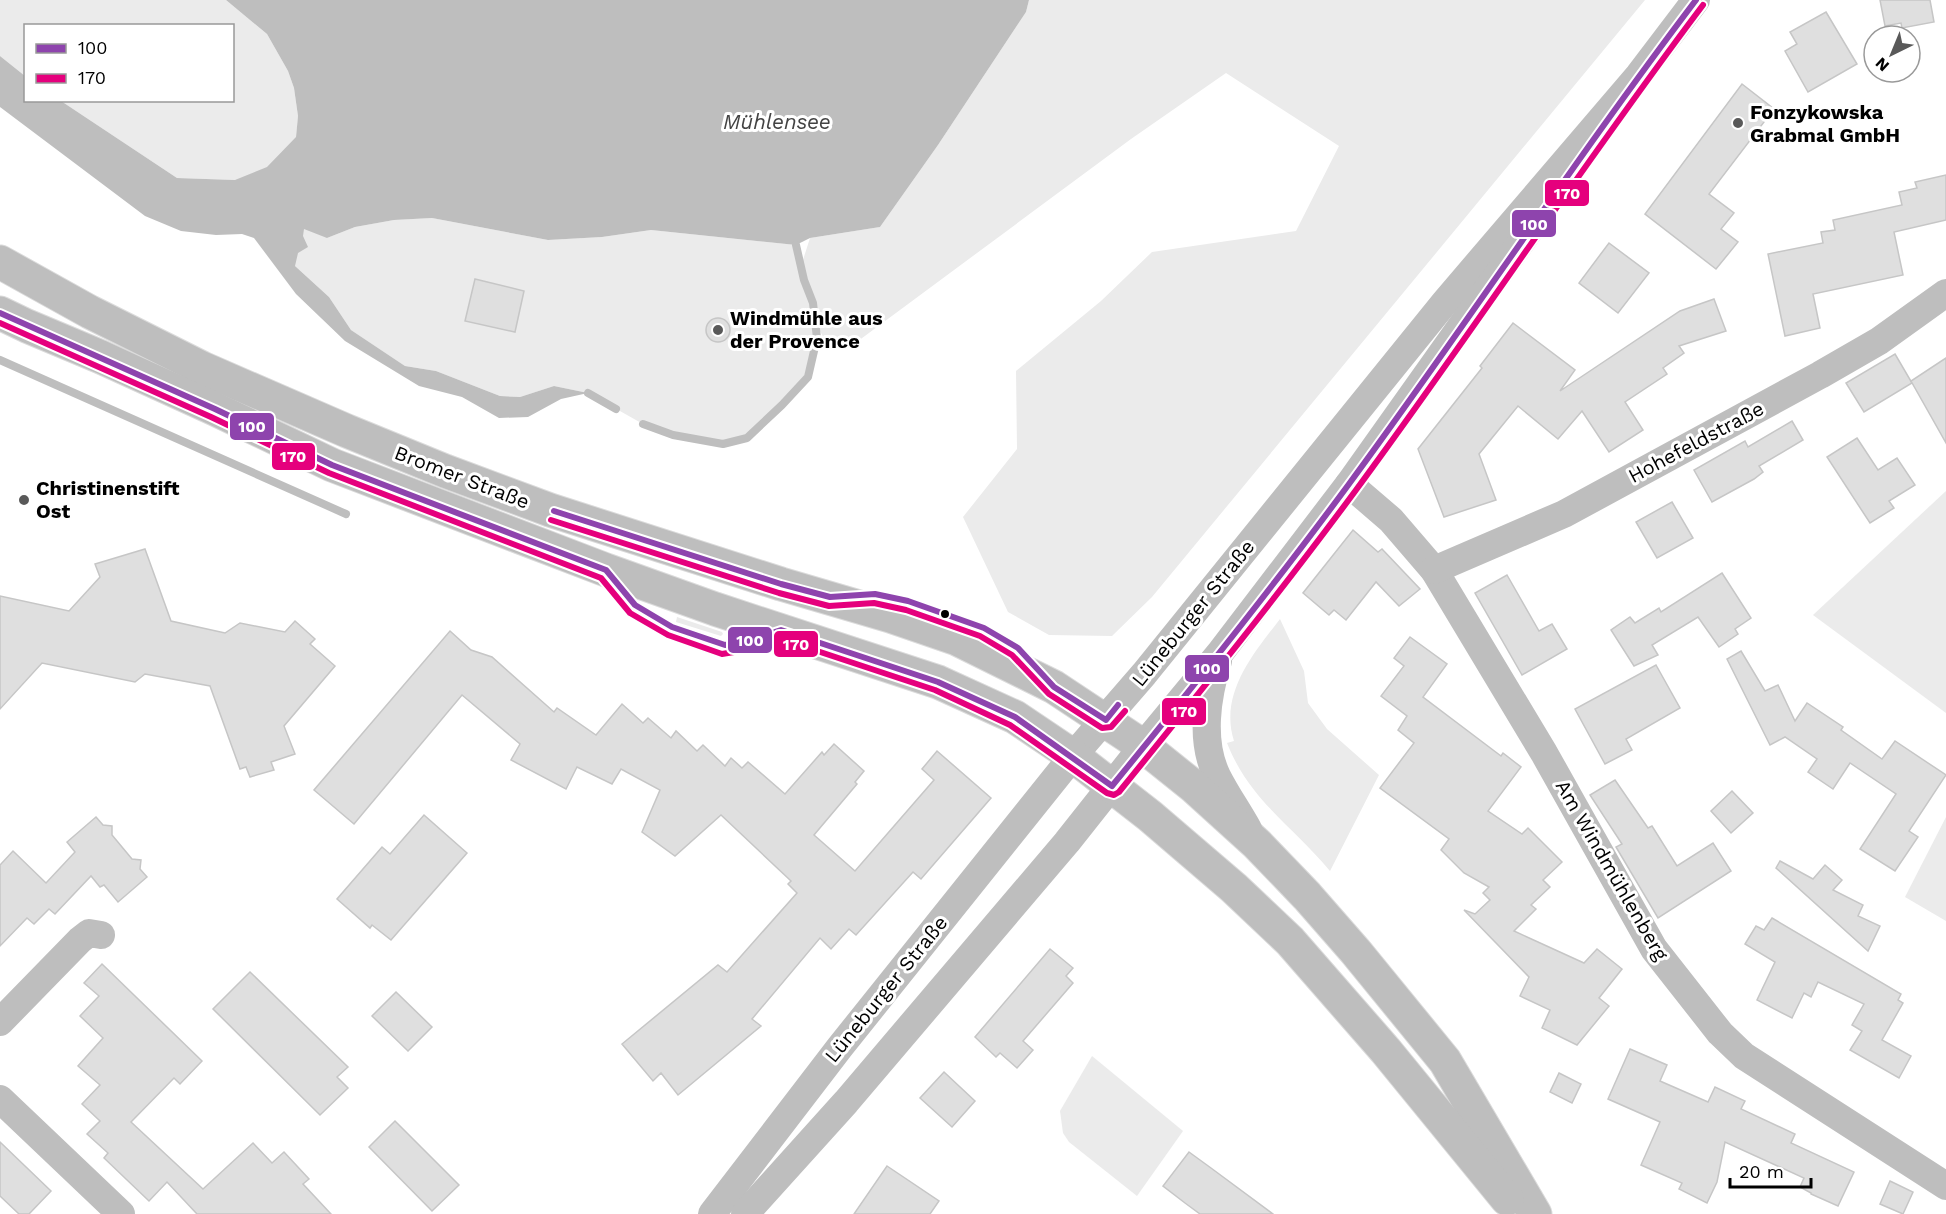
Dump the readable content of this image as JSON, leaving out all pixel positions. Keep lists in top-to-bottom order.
{
  "streets": {
    "main road": ["Bromer Straße"],
    "street": ["Hohefeldstraße", "Lüneburger Straße", "Am Windmühlenberg"]
  },
  "crossings": [
    ["Hohefeldstraße", "Am Windmühlenberg"],
    ["Bromer Straße", "Lüneburger Straße"],
    ["Lüneburger Straße", "Am Windmühlenberg"]
  ],
  "water": ["Mühlensee"],
  "places": ["Fonzykowska Grabmal GmbH", "Windmühle aus der Provence", "Christinenstift Ost"],
  "lines": ["transit line 100", "transit line 170"],
  "legend": ["100", "170"],
  "scale_bar": "20 m",
  "north": "bottom left"
}
